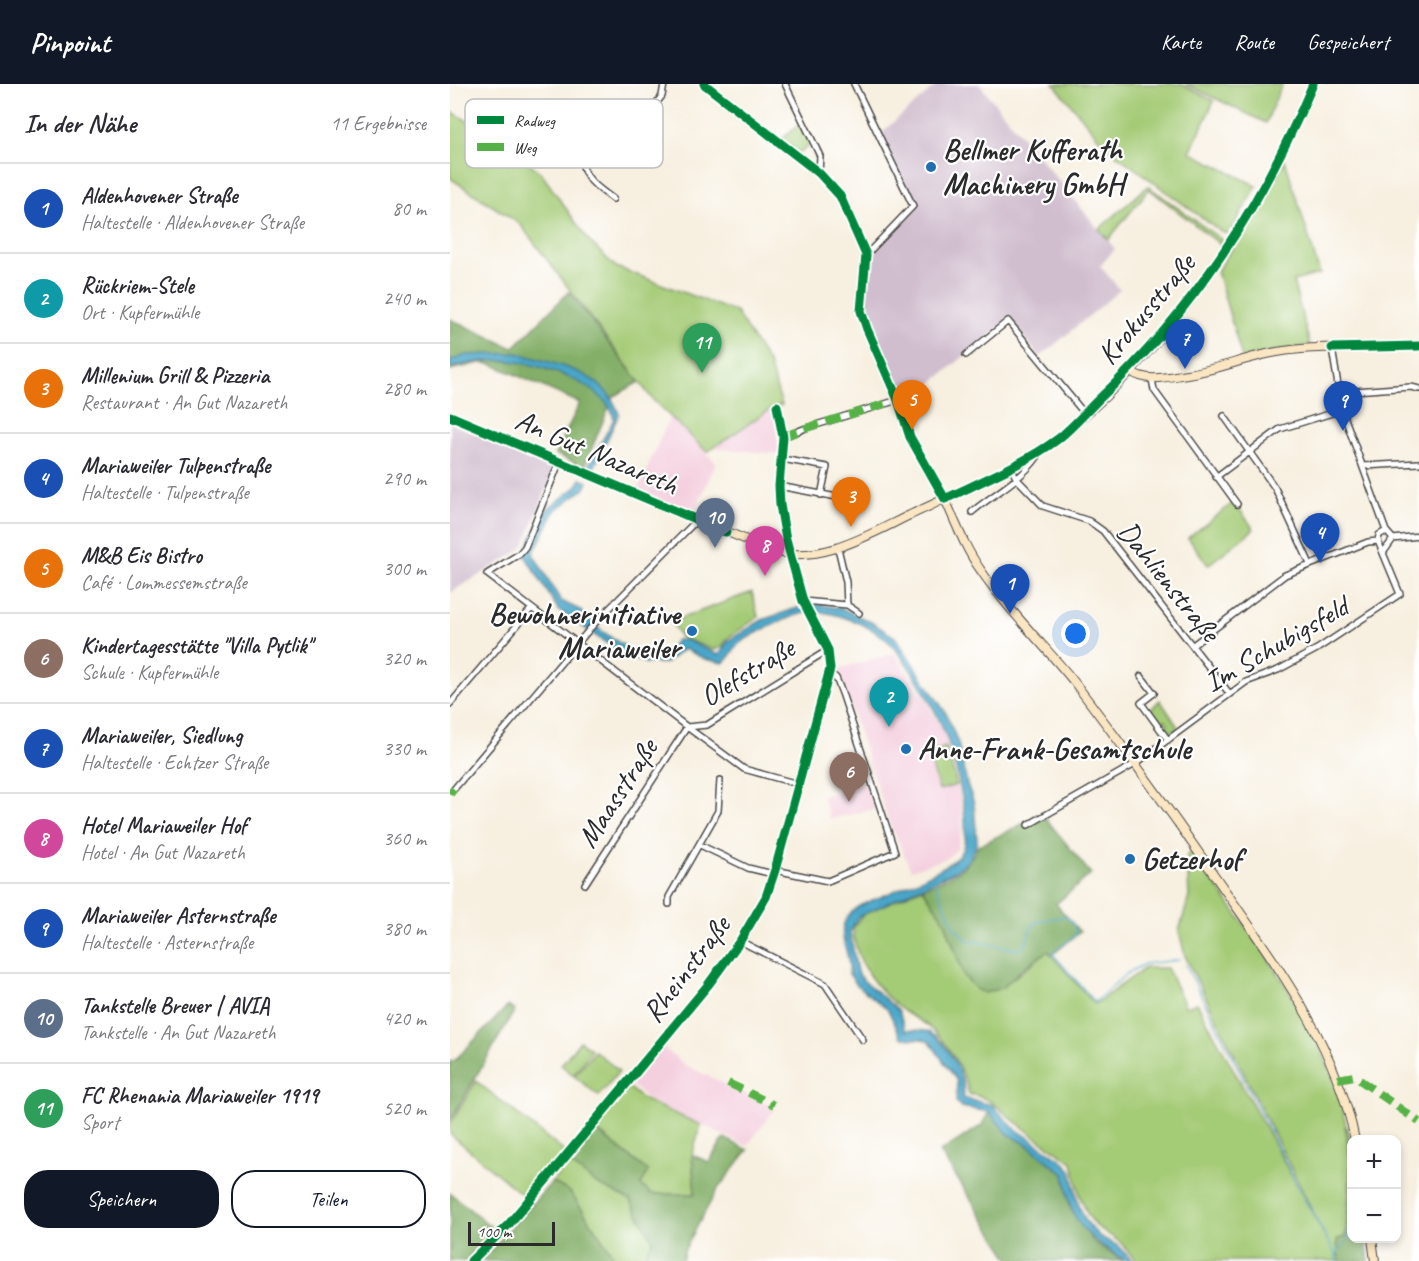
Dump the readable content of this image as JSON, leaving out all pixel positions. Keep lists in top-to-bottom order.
{
  "streets": {
    "main road": ["Krokusstraße", "An Gut Nazareth"],
    "street": [
      "Dahlienstraße",
      "Im Schubigsfeld",
      "Olefstraße",
      "Maasstraße",
      "Rheinstraße"
    ]
  },
  "crossings": [
    ["Krokusstraße", "An Gut Nazareth"],
    ["Krokusstraße", "Dahlienstraße"],
    ["An Gut Nazareth", "Olefstraße"],
    ["Dahlienstraße", "Im Schubigsfeld"],
    ["Olefstraße", "Maasstraße"],
    ["Olefstraße", "Rheinstraße"]
  ],
  "places": [
    "Bellmer Kufferath Machinery GmbH",
    "Bewohnerinitiative Mariaweiler",
    "Anne-Frank-Gesamtschule",
    "Getzerhof"
  ],
  "legend": ["Radweg", "Weg"],
  "scale_bar": "100 m",
  "page": {
    "header": "Pinpoint",
    "nav": ["Karte", "Route", "Gespeichert"],
    "heading": ["In der Nähe", "11 Ergebnisse"],
    "list": [
      {
        "mark": "1",
        "name": "Aldenhovener Straße",
        "note": "Haltestelle · Aldenhovener Straße",
        "value": "80 m"
      },
      {
        "mark": "2",
        "name": "Rückriem-Stele",
        "note": "Ort · Kupfermühle",
        "value": "240 m"
      },
      {
        "mark": "3",
        "name": "Millenium Grill & Pizzeria",
        "note": "Restaurant · An Gut Nazareth",
        "value": "280 m"
      },
      {
        "mark": "4",
        "name": "Mariaweiler Tulpenstraße",
        "note": "Haltestelle · Tulpenstraße",
        "value": "290 m"
      },
      {
        "mark": "5",
        "name": "M&B Eis Bistro",
        "note": "Café · Lommessemstraße",
        "value": "300 m"
      },
      {
        "mark": "6",
        "name": "Kindertagesstätte \"Villa Pytlik\"",
        "note": "Schule · Kupfermühle",
        "value": "320 m"
      },
      {
        "mark": "7",
        "name": "Mariaweiler, Siedlung",
        "note": "Haltestelle · Echtzer Straße",
        "value": "330 m"
      },
      {
        "mark": "8",
        "name": "Hotel Mariaweiler Hof",
        "note": "Hotel · An Gut Nazareth",
        "value": "360 m"
      },
      {
        "mark": "9",
        "name": "Mariaweiler Asternstraße",
        "note": "Haltestelle · Asternstraße",
        "value": "380 m"
      },
      {
        "mark": "10",
        "name": "Tankstelle Breuer | AVIA",
        "note": "Tankstelle · An Gut Nazareth",
        "value": "420 m"
      },
      {
        "mark": "11",
        "name": "FC Rhenania Mariaweiler 1919",
        "note": "Sport",
        "value": "520 m"
      }
    ],
    "pins": [
      "7",
      "11",
      "5",
      "9",
      "3",
      "10",
      "4",
      "8",
      "1",
      "2",
      "6"
    ],
    "map_buttons": ["+", "−"],
    "buttons": ["Speichern", "Teilen"],
    "scale": "100 m"
  }
}
